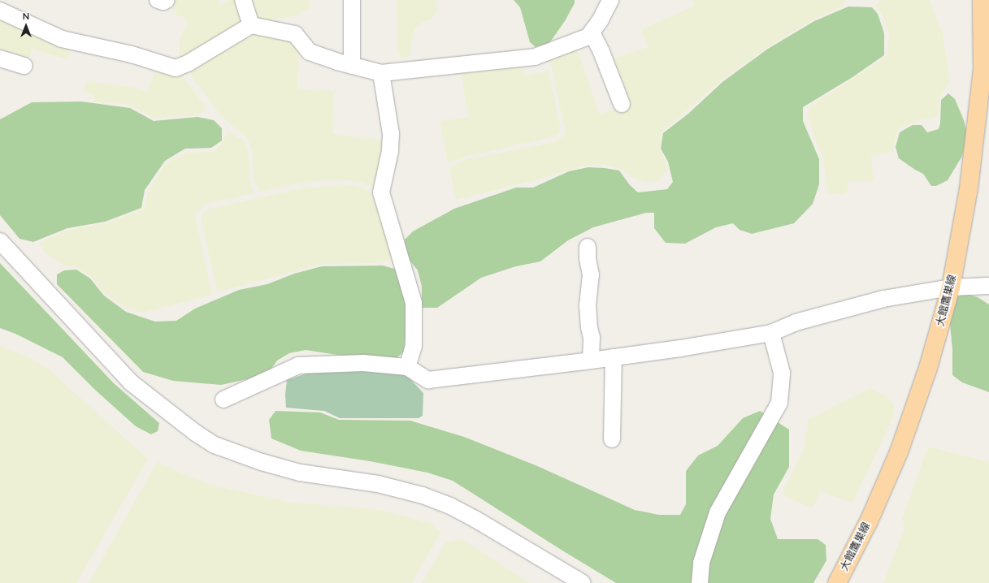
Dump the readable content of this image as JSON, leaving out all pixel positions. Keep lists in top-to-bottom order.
{
  "streets": {
    "main road": ["大館鷹巣線"]
  },
  "north": "top"
}
